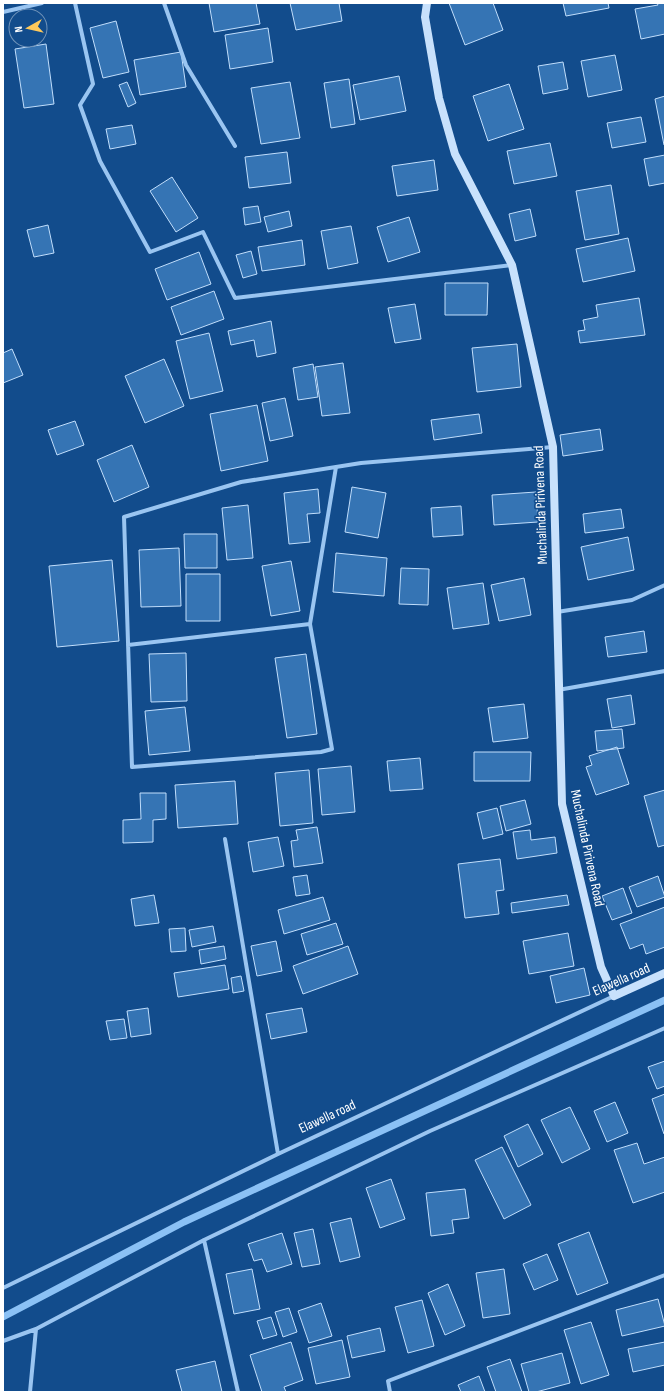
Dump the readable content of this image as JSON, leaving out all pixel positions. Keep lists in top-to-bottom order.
{
  "streets": {
    "street": ["Muchalinda Pirivena Road", "Elawella road"]
  },
  "crossings": [
    ["Muchalinda Pirivena Road", "Elawella road"]
  ],
  "north": "left"
}
